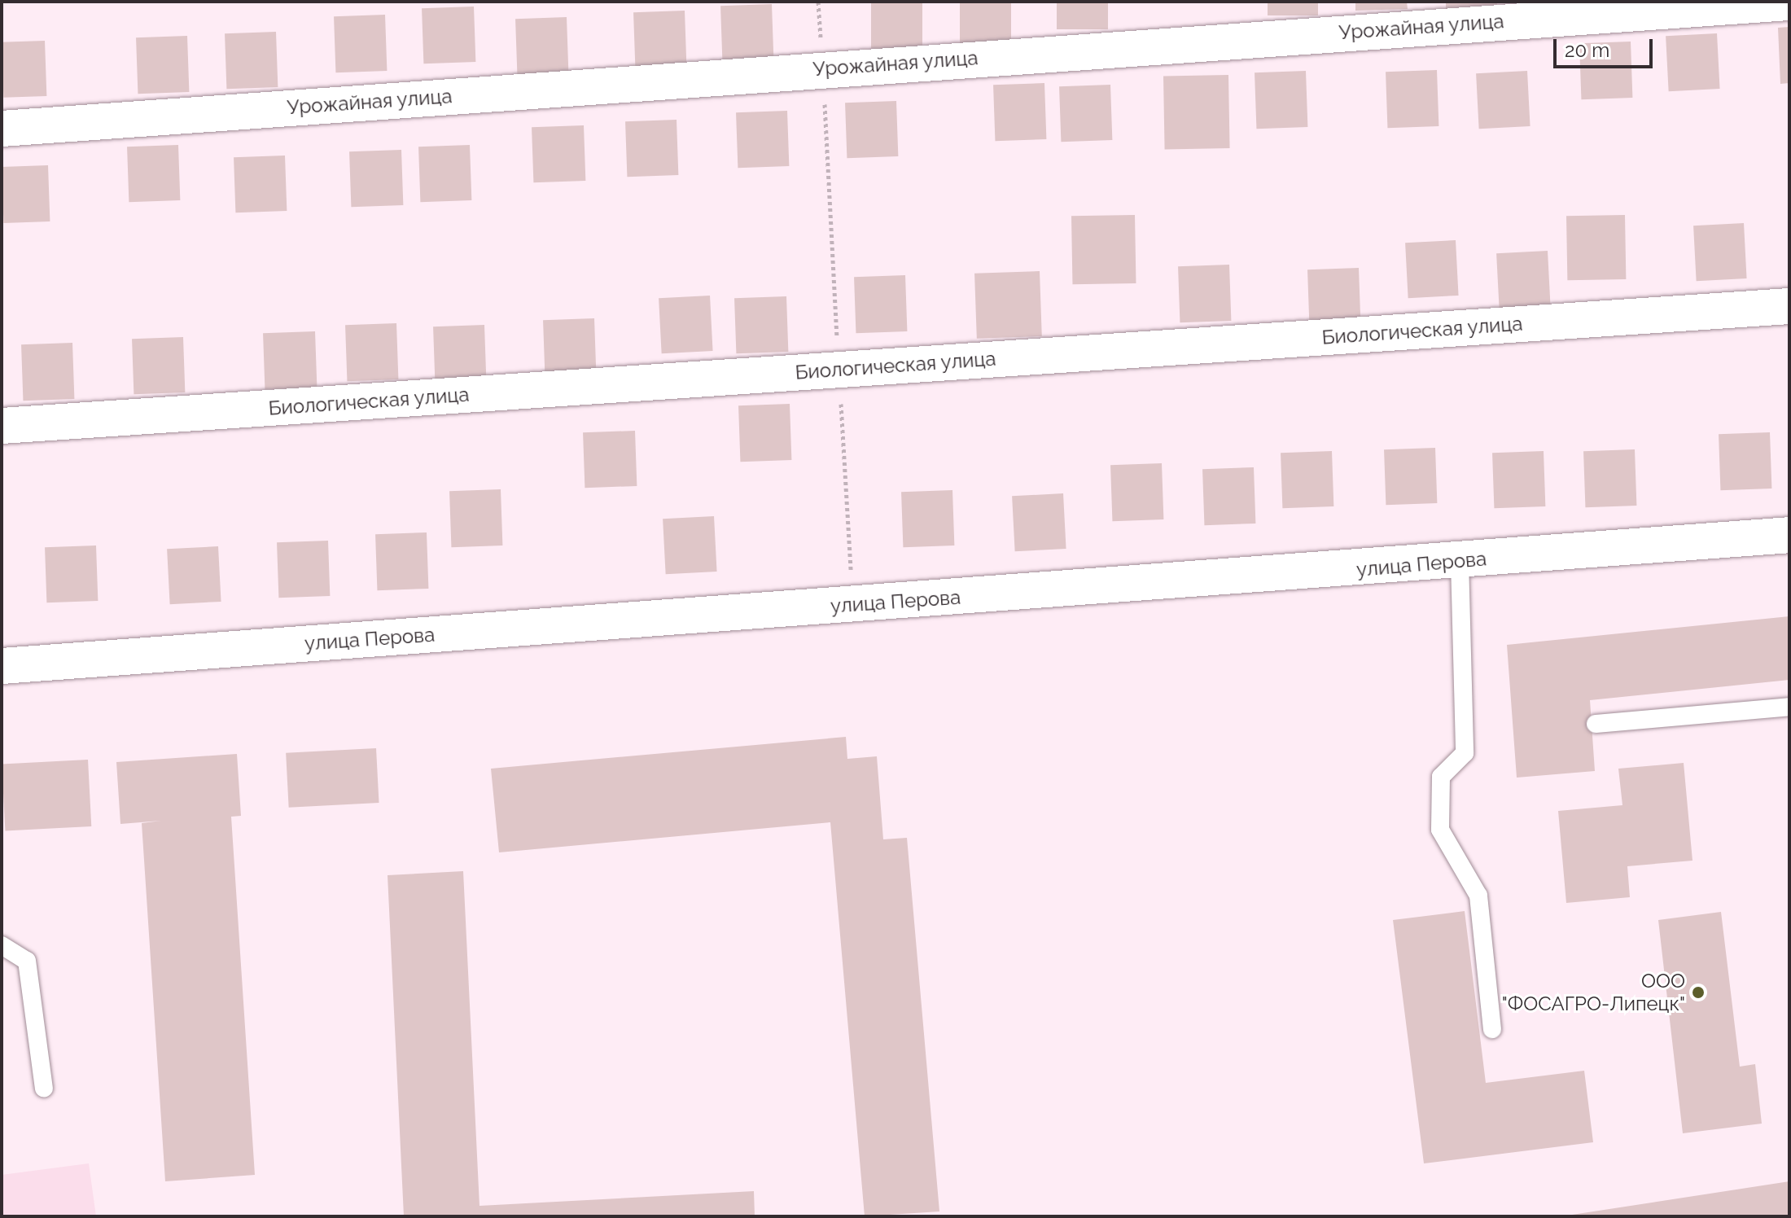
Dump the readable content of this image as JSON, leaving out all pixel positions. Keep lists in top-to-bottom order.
{
  "streets": {
    "street": ["Урожайная улица", "Биологическая улица", "улица Перова"]
  },
  "places": ["ООО \"ФОСАГРО-Липецк\""],
  "scale_bar": "20 m"
}
